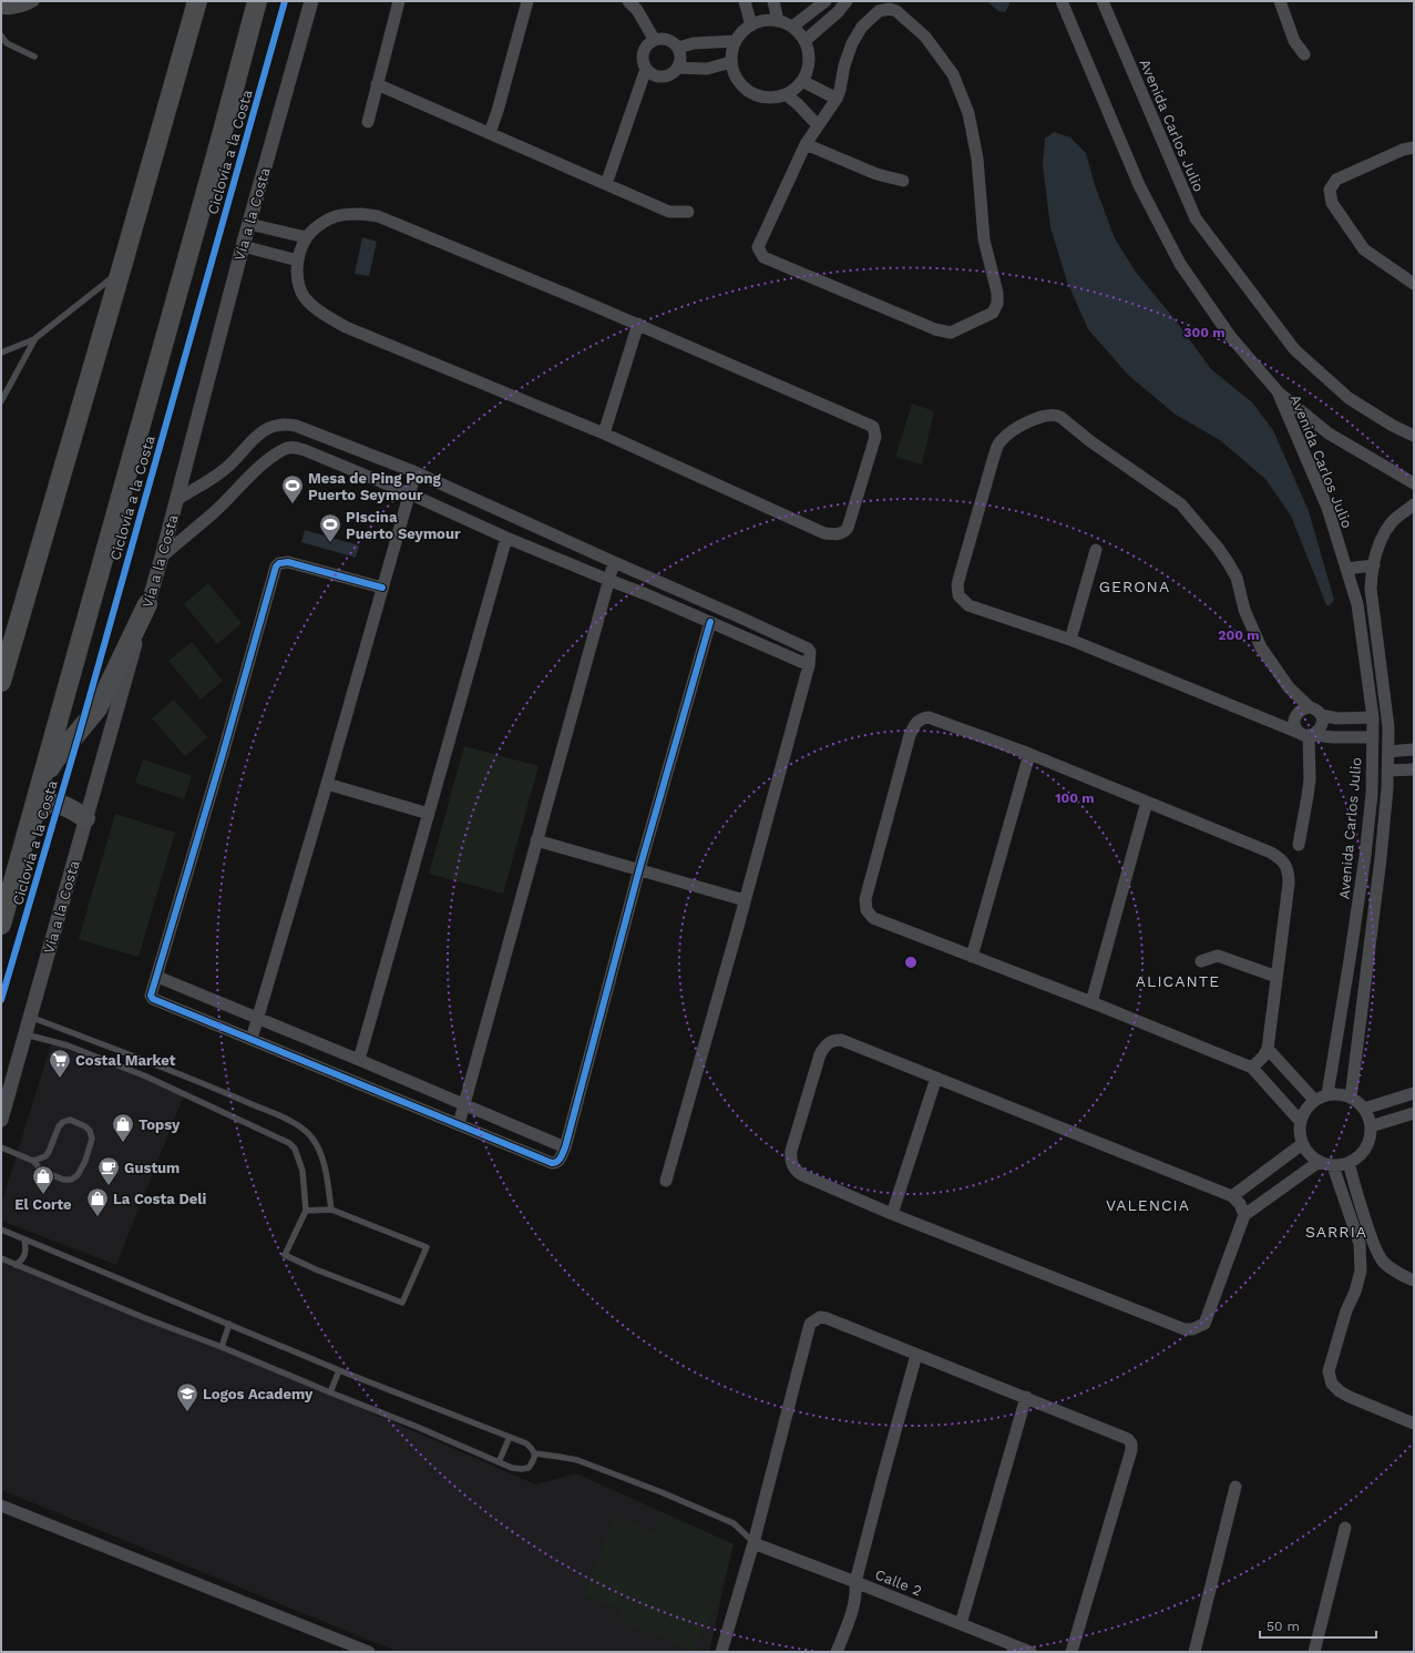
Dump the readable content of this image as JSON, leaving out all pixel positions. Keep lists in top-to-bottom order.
{
  "streets": {
    "street": ["Avenida Carlos Julio", "Vía a la Costa", "Calle 2"],
    "cycle path": ["Ciclovía a la Costa"]
  },
  "districts": [
    "GERONA",
    "ALICANTE",
    "VALENCIA",
    "SARRIA"
  ],
  "places": {
    "sports": ["Mesa de Ping Pong Puerto Seymour", "PIscina Puerto Seymour"],
    "supermarket": ["Costal Market"],
    "shop": ["Topsy", "El Corte", "La Costa Deli"],
    "cafe": ["Gustum"],
    "school or university": ["Logos Academy"]
  },
  "scale_bar": "50 m",
  "rings": ["300 m", "200 m", "100 m"]
}
